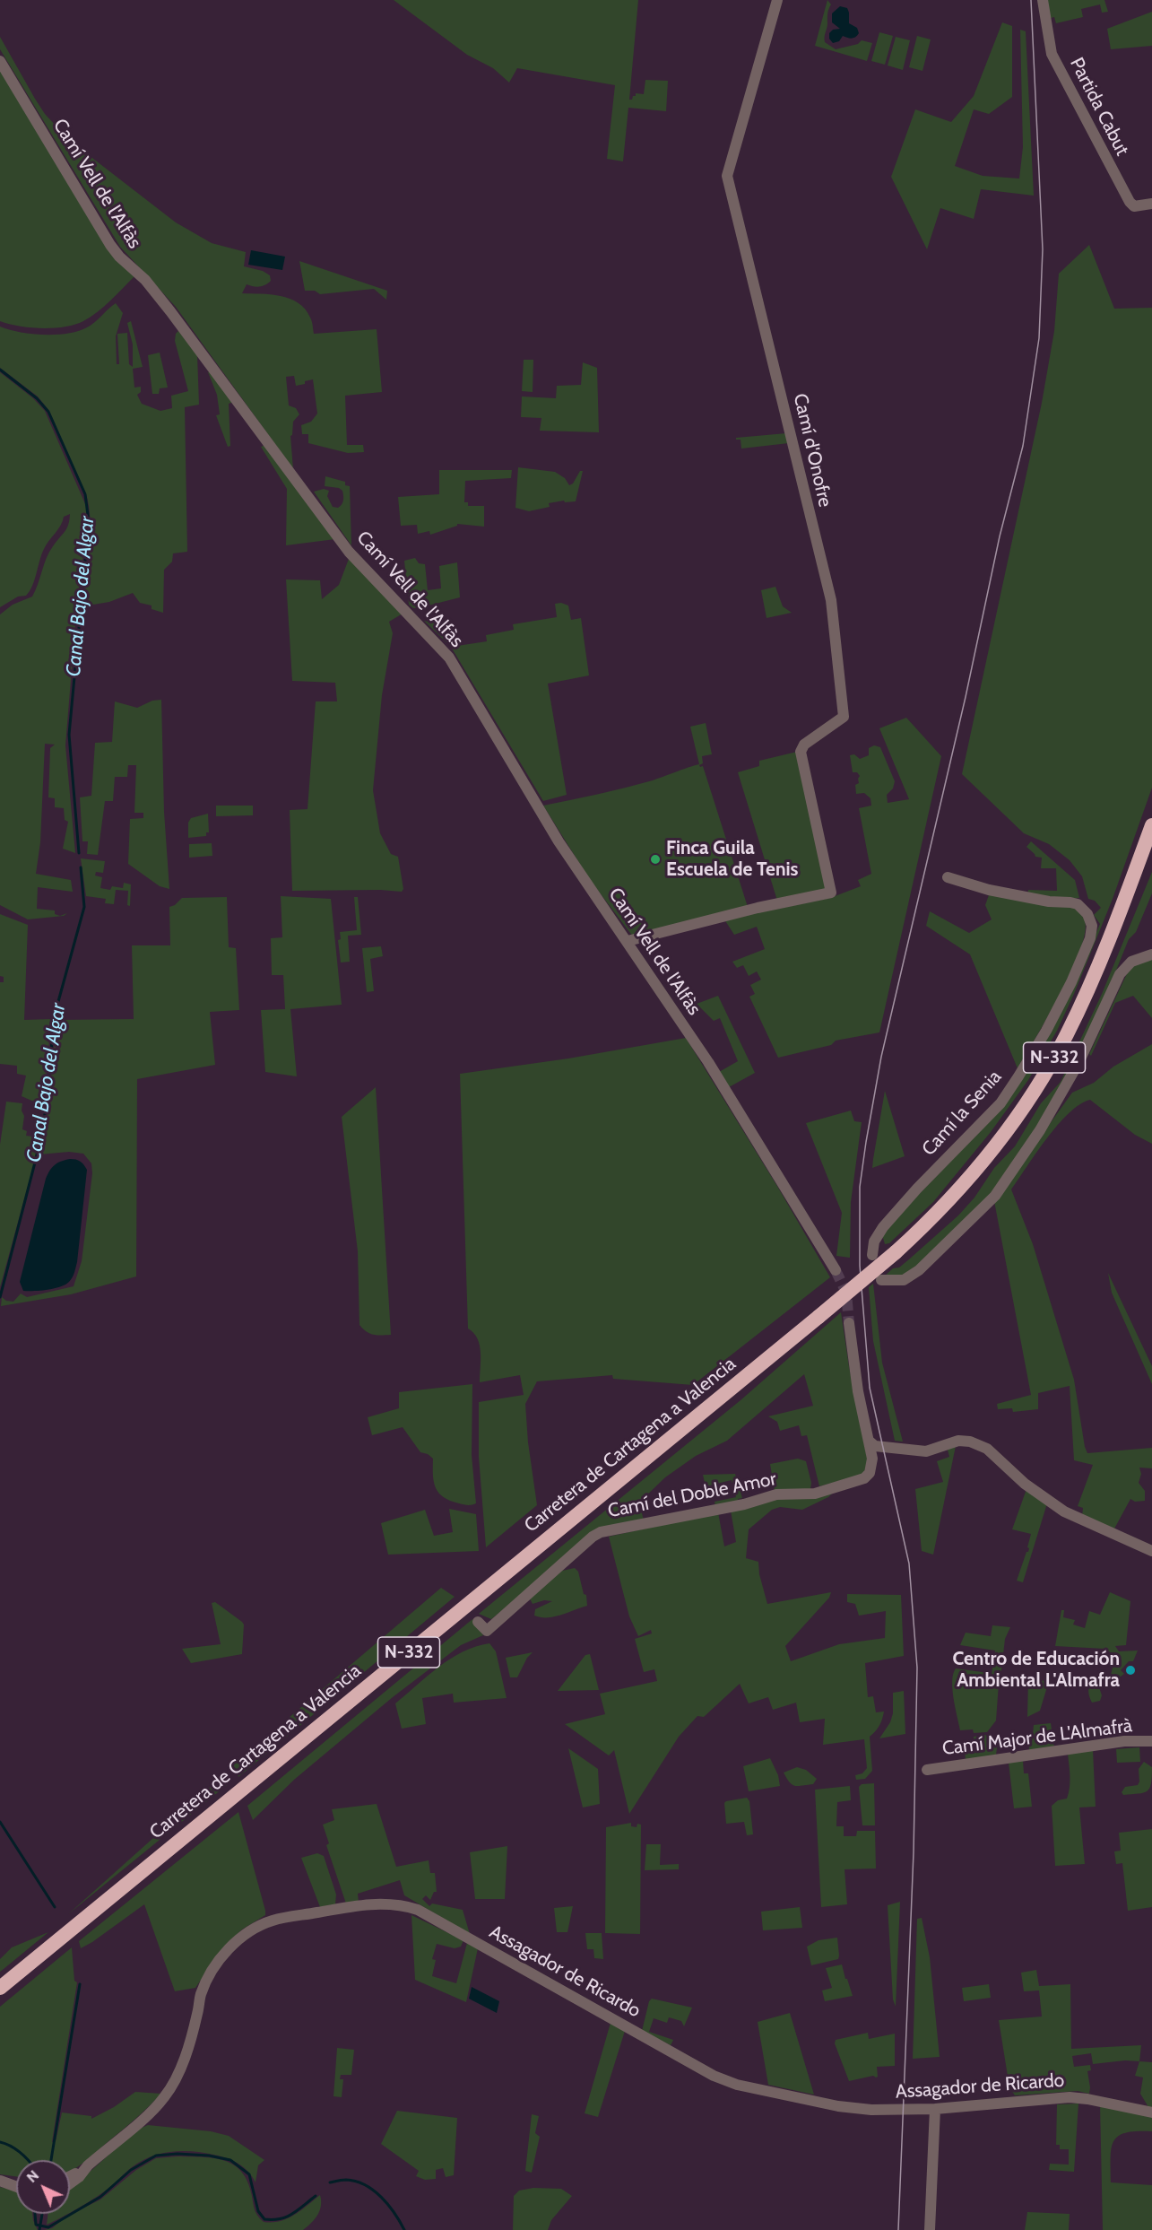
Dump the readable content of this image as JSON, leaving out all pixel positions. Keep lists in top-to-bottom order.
{
  "streets": {
    "highway": ["N-332", "Carretera de Cartagena a Valencia"],
    "street": [
      "Partida Cabut",
      "Camí Vell de l'Alfàs",
      "Camí d'Onofre",
      "Camí la Senia",
      "Camí del Doble Amor",
      "Camí Major de L'Almafrà",
      "Assagador de Ricardo"
    ]
  },
  "crossings": [
    ["Camí Vell de l'Alfàs", "Camí d'Onofre"]
  ],
  "water": ["Canal Bajo del Algar"],
  "places": ["Finca Guila Escuela de Tenis", "Centro de Educación Ambiental L'Almafra"],
  "north": "top left"
}
